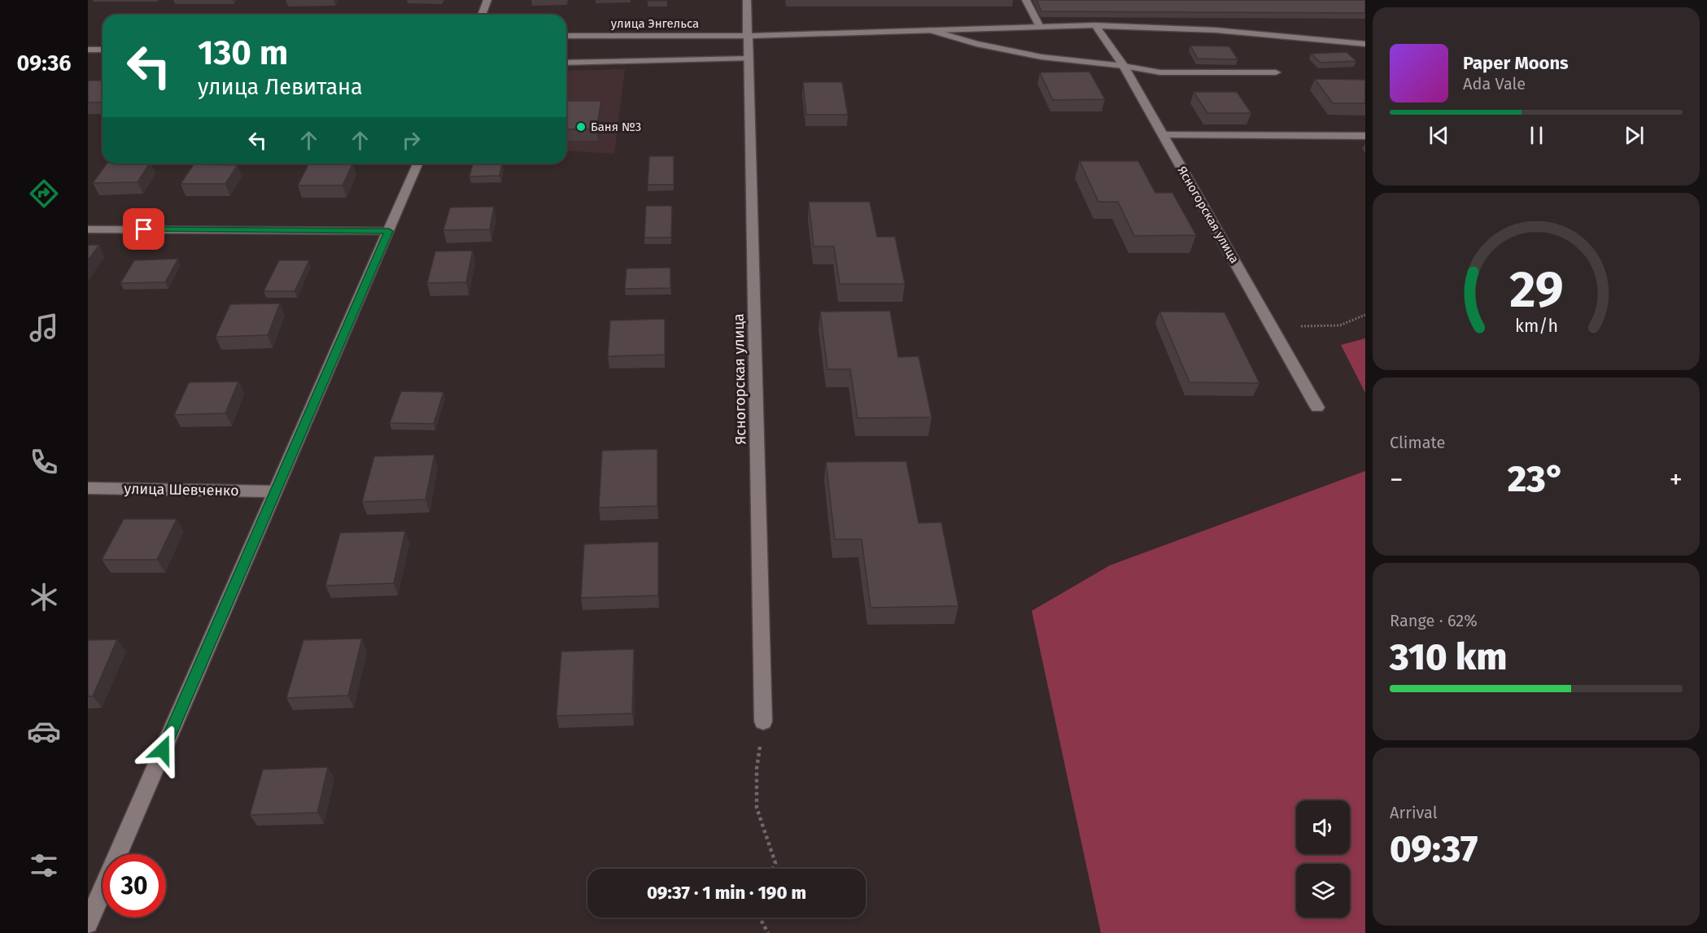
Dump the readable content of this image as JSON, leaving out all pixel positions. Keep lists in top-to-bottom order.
{
  "streets": {
    "street": ["улица Энгельса", "Ясногорская улица", "улица Шевченко"]
  },
  "crossings": [
    ["улица Энгельса", "Ясногорская улица"]
  ],
  "places": ["Баня №3"],
  "page": {
    "tabs": "09:36",
    "turn": ["130 m", "улица Левитана"],
    "song": ["Paper Moons", "Ada Vale"],
    "tile": [
      "Climate",
      ["Range · 62%", "310 km"],
      ["Arrival", "09:37"]
    ],
    "heat": ["−", "23°", "+"],
    "limit": "30",
    "trip": "09:37 · 1 min · 190 m",
    "gauge": ["29", "km/h"]
  }
}
